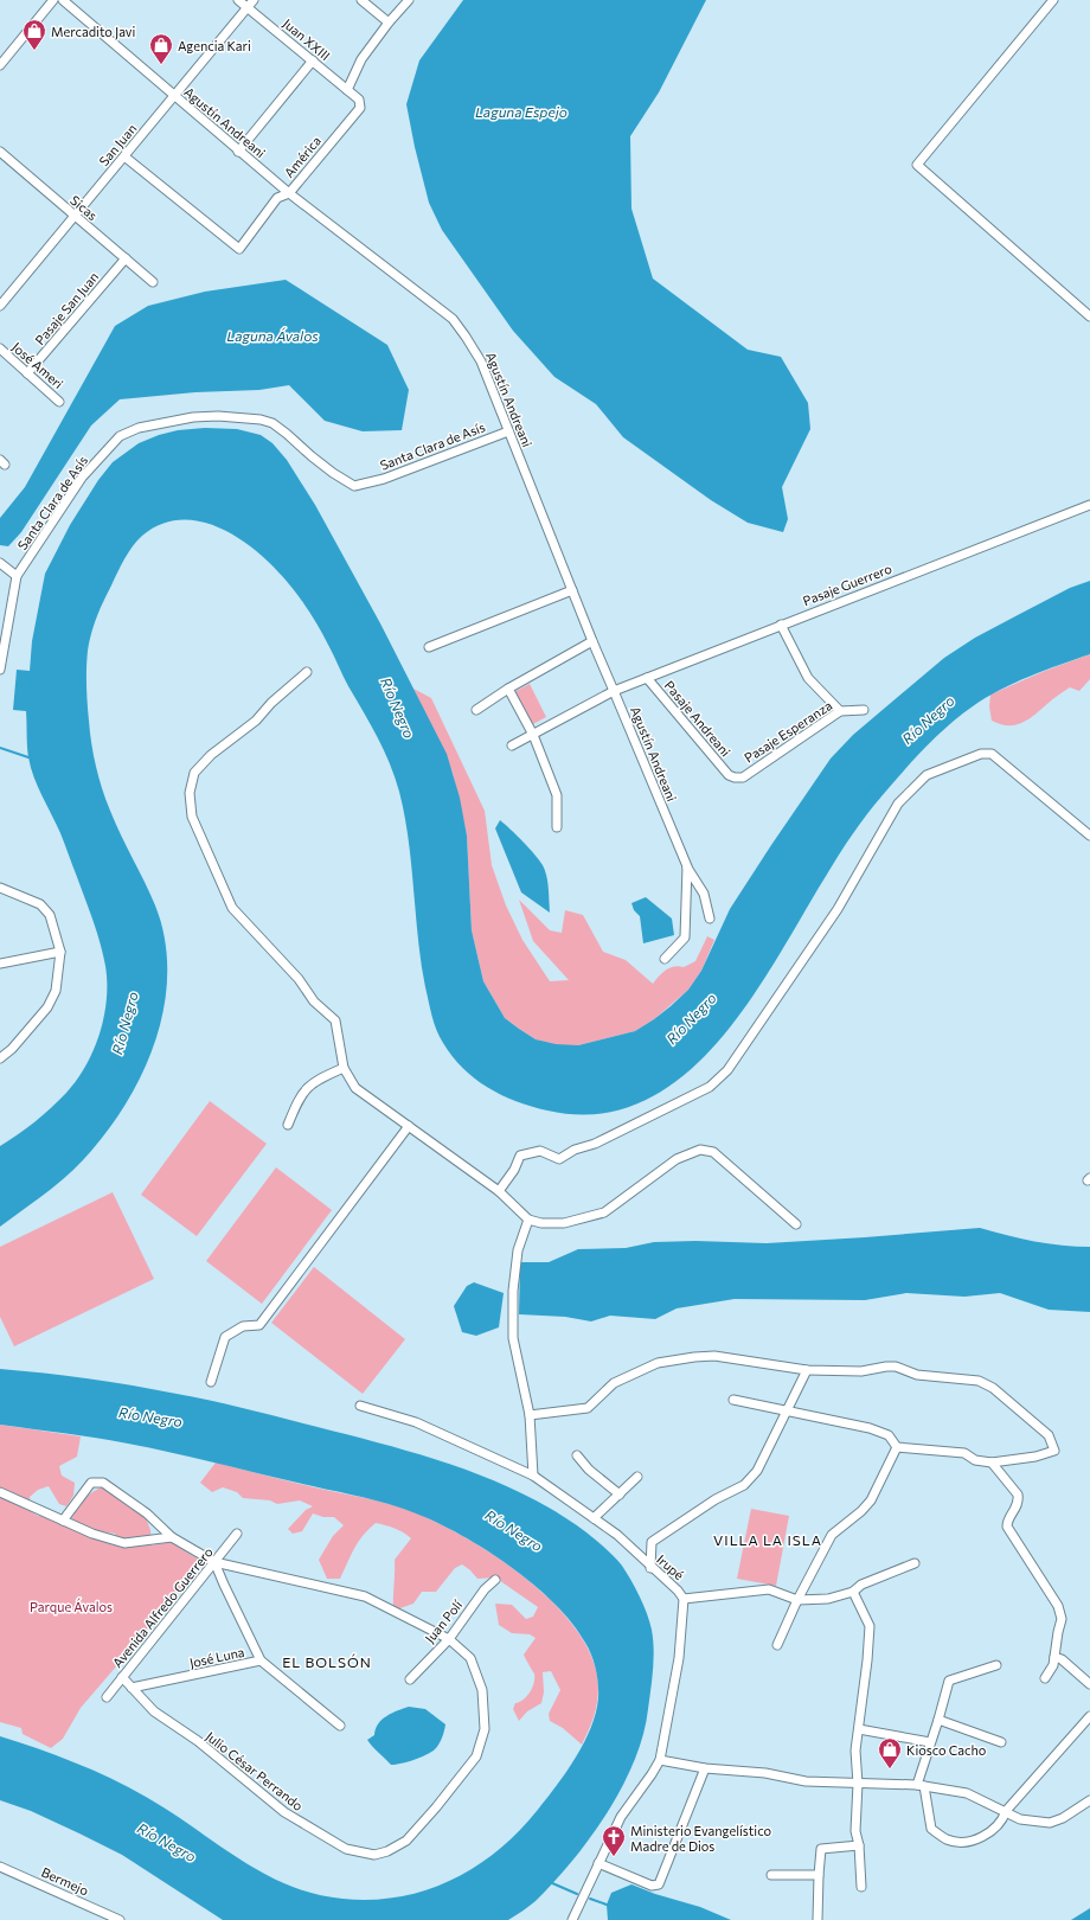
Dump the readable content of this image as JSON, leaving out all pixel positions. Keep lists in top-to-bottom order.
{
  "streets": {
    "street": [
      "Juan XXIII",
      "Agustín Andreani",
      "San Juan",
      "América",
      "Sicas",
      "Pasaje San Juan",
      "José Ameri",
      "Santa Clara de Asís",
      "Pasaje Guerrero",
      "Pasaje Andreani",
      "Pasaje Esperanza",
      "Irupé",
      "Avenida Alfredo Guerrero",
      "Juan Polí",
      "José Luna",
      "Julio César Perrando",
      "Bermejo"
    ]
  },
  "crossings": [
    ["Juan XXIII", "San Juan"],
    ["Juan XXIII", "América"],
    ["Agustín Andreani", "San Juan"],
    ["Agustín Andreani", "América"],
    ["Agustín Andreani", "Santa Clara de Asís"],
    ["Agustín Andreani", "Pasaje Guerrero"],
    ["San Juan", "América"],
    ["San Juan", "Sicas"],
    ["Sicas", "Pasaje San Juan"],
    ["Pasaje San Juan", "José Ameri"],
    ["Pasaje Guerrero", "Pasaje Andreani"],
    ["Pasaje Andreani", "Pasaje Esperanza"],
    ["Avenida Alfredo Guerrero", "Julio César Perrando"],
    ["Juan Polí", "Julio César Perrando"],
    ["José Luna", "Julio César Perrando"]
  ],
  "districts": ["VILLA LA ISLA", "EL BOLSÓN"],
  "water": ["Laguna Espejo", "Laguna Ávalos", "Río Negro"],
  "parks": ["Parque Ávalos"],
  "places": {
    "shop": ["Mercadito Javi", "Agencia Kari", "Kiosco Cacho"],
    "church": ["Ministerio Evangelístico Madre de Dios"]
  }
}
